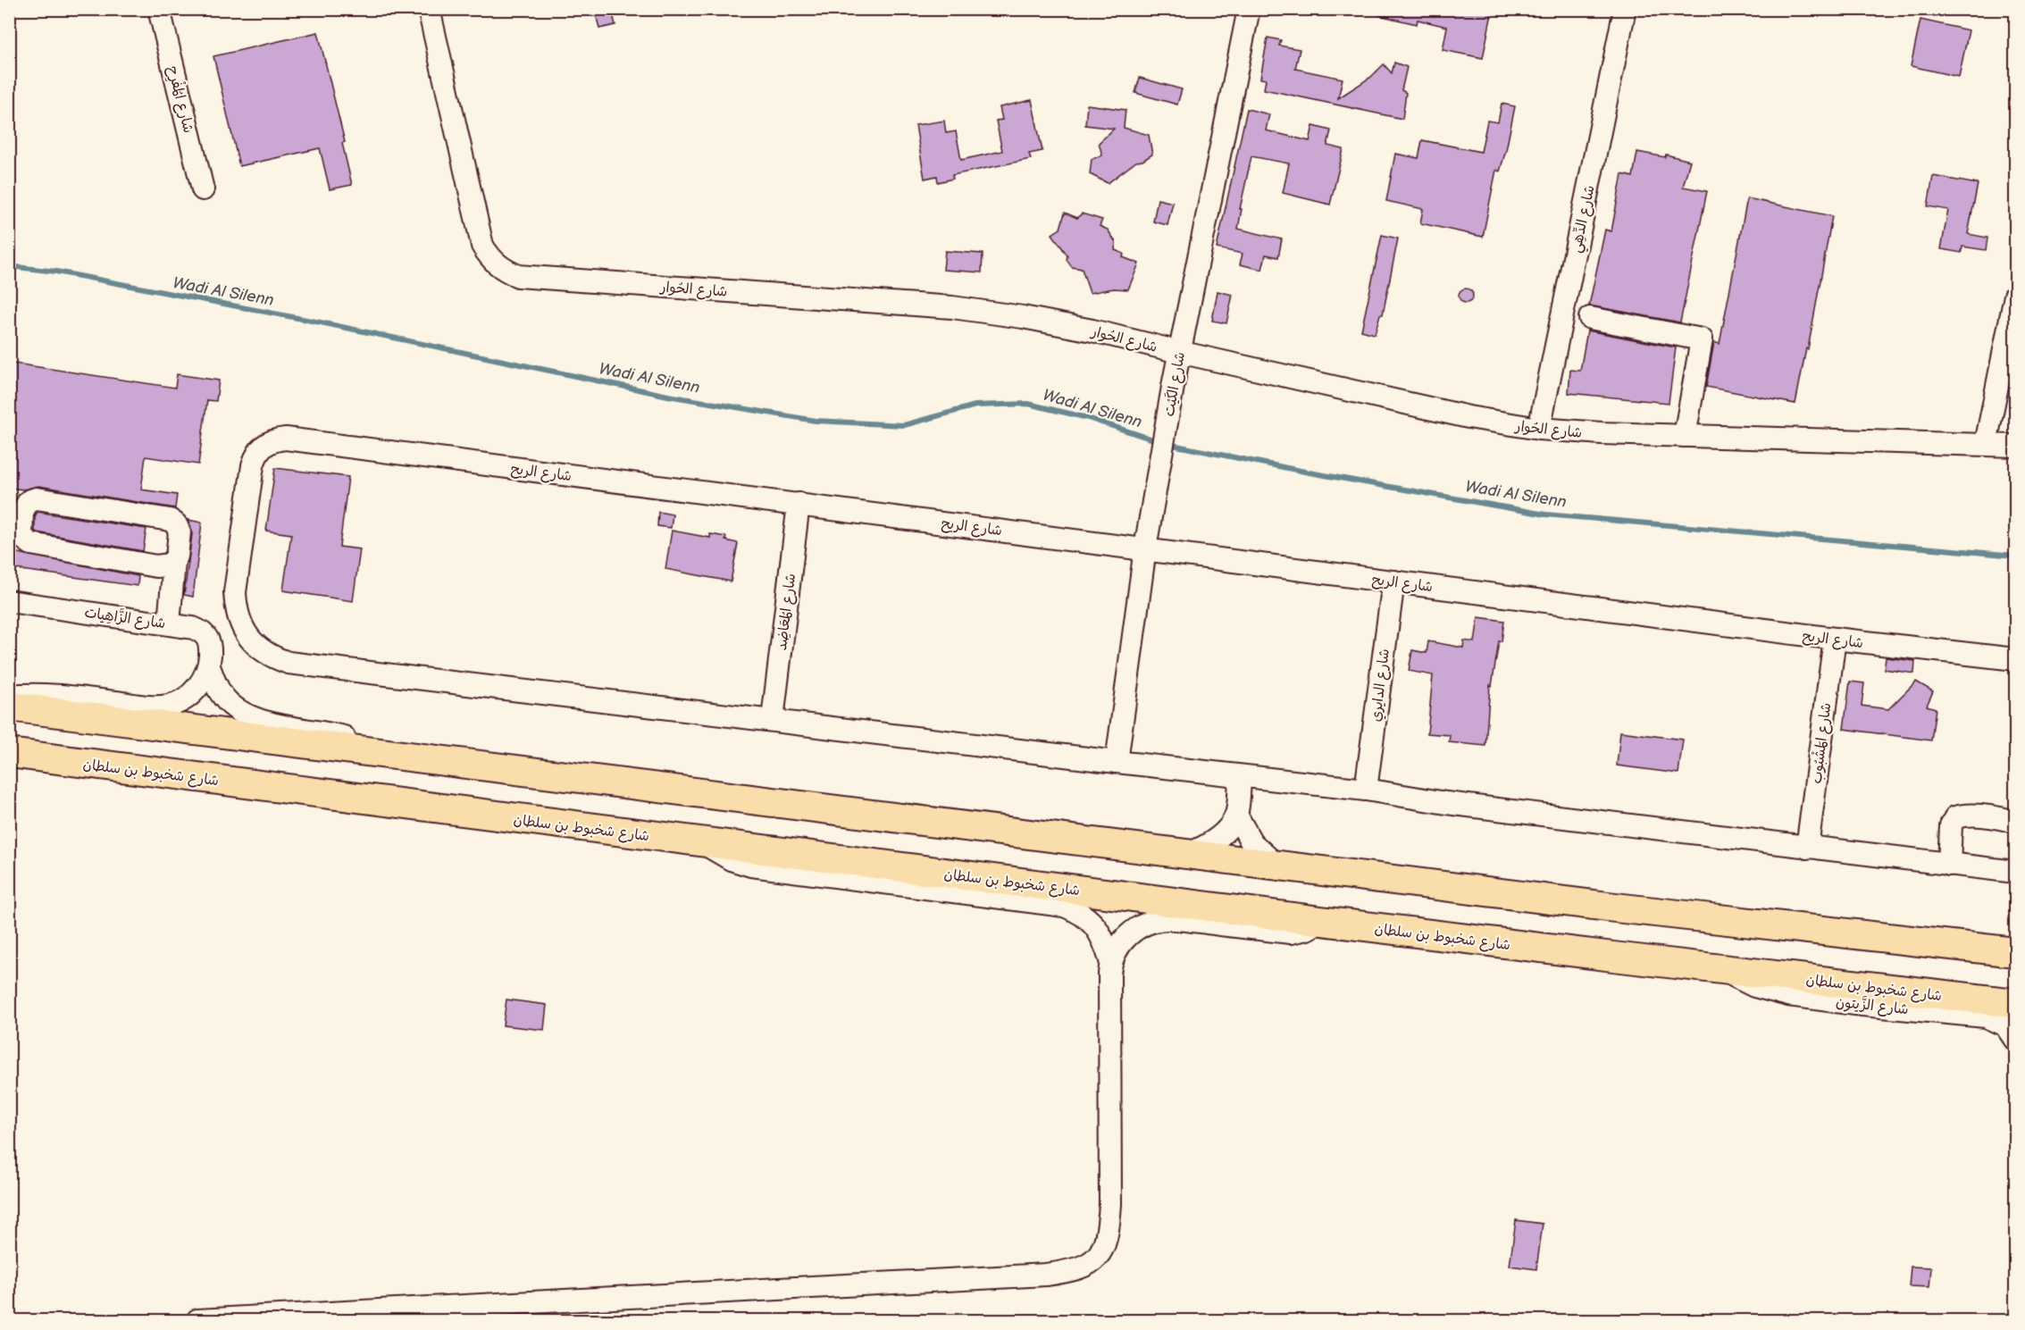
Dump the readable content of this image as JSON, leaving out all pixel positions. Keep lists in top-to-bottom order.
{
  "streets": {
    "main road": ["شارع شخبوط بن سلطان"],
    "street": [
      "شارع المُفْرِح",
      "شارع الدِّهِي",
      "شارع الحُوار",
      "شارع الكَيْت",
      "شارع الريح",
      "شارع المُعَاضِد",
      "شارع الزَّاهِيات",
      "شارع الدايري",
      "شارع المَشْبُوب",
      "شارع الزَّيتون"
    ]
  },
  "crossings": [
    ["شارع الدِّهِي", "شارع الحُوار"],
    ["شارع الحُوار", "شارع الكَيْت"],
    ["شارع الكَيْت", "شارع الريح"],
    ["شارع الريح", "شارع المُعَاضِد"],
    ["شارع الريح", "شارع الدايري"],
    ["شارع الريح", "شارع المَشْبُوب"],
    ["شارع شخبوط بن سلطان", "شارع الزَّيتون"]
  ],
  "water": ["Wadi Al Silenn"]
}
